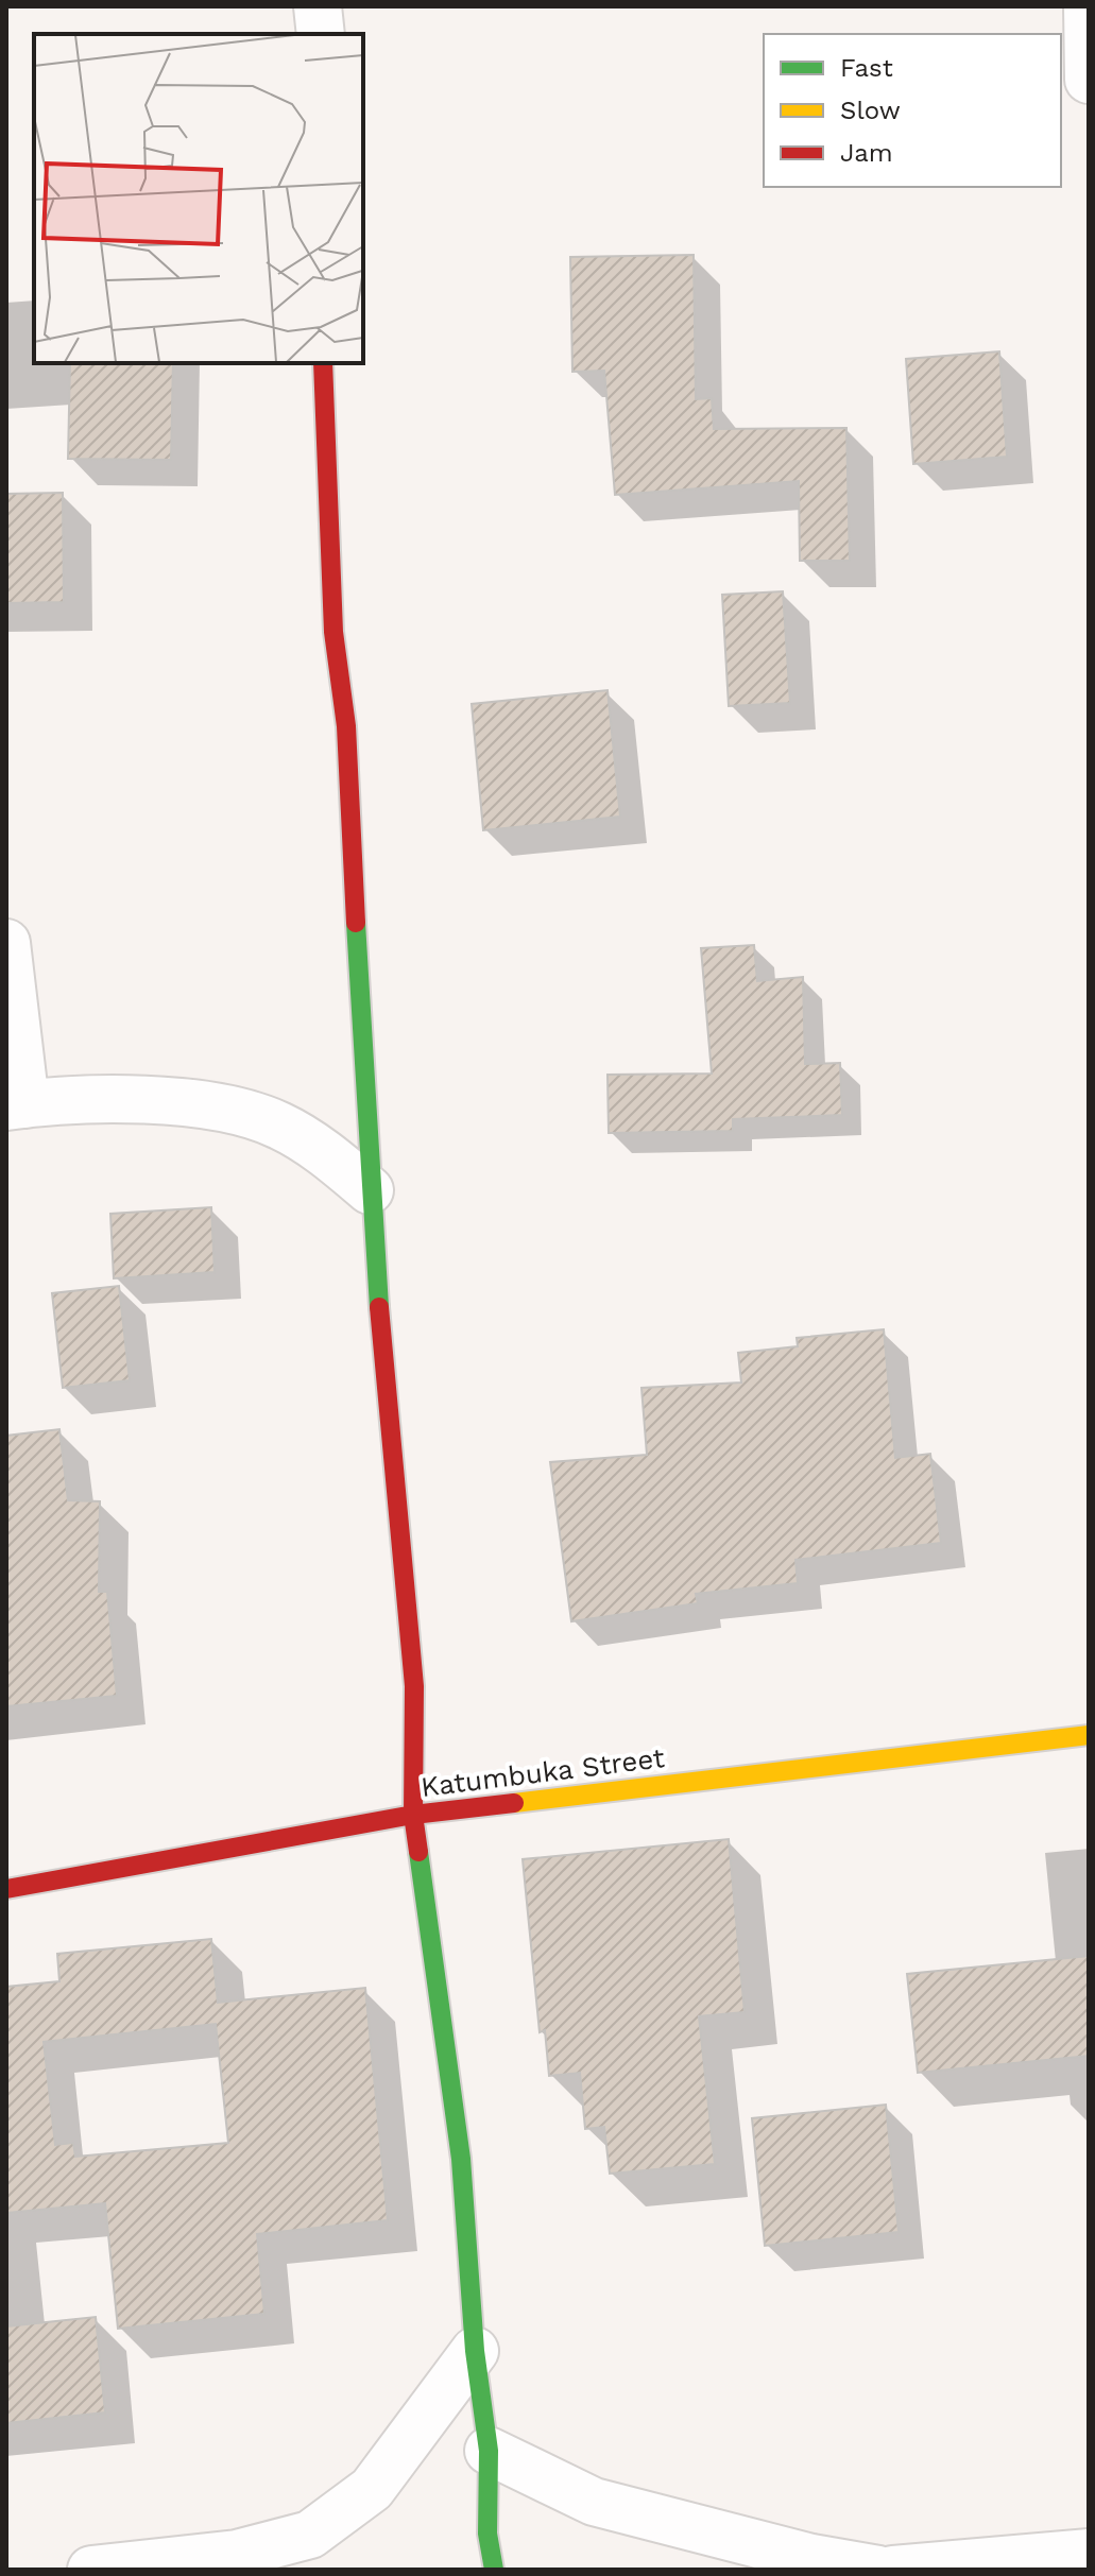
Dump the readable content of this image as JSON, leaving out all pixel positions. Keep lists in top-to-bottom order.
{
  "streets": {
    "street": ["Katumbuka Street"]
  },
  "legend": ["Fast", "Slow", "Jam"]
}
